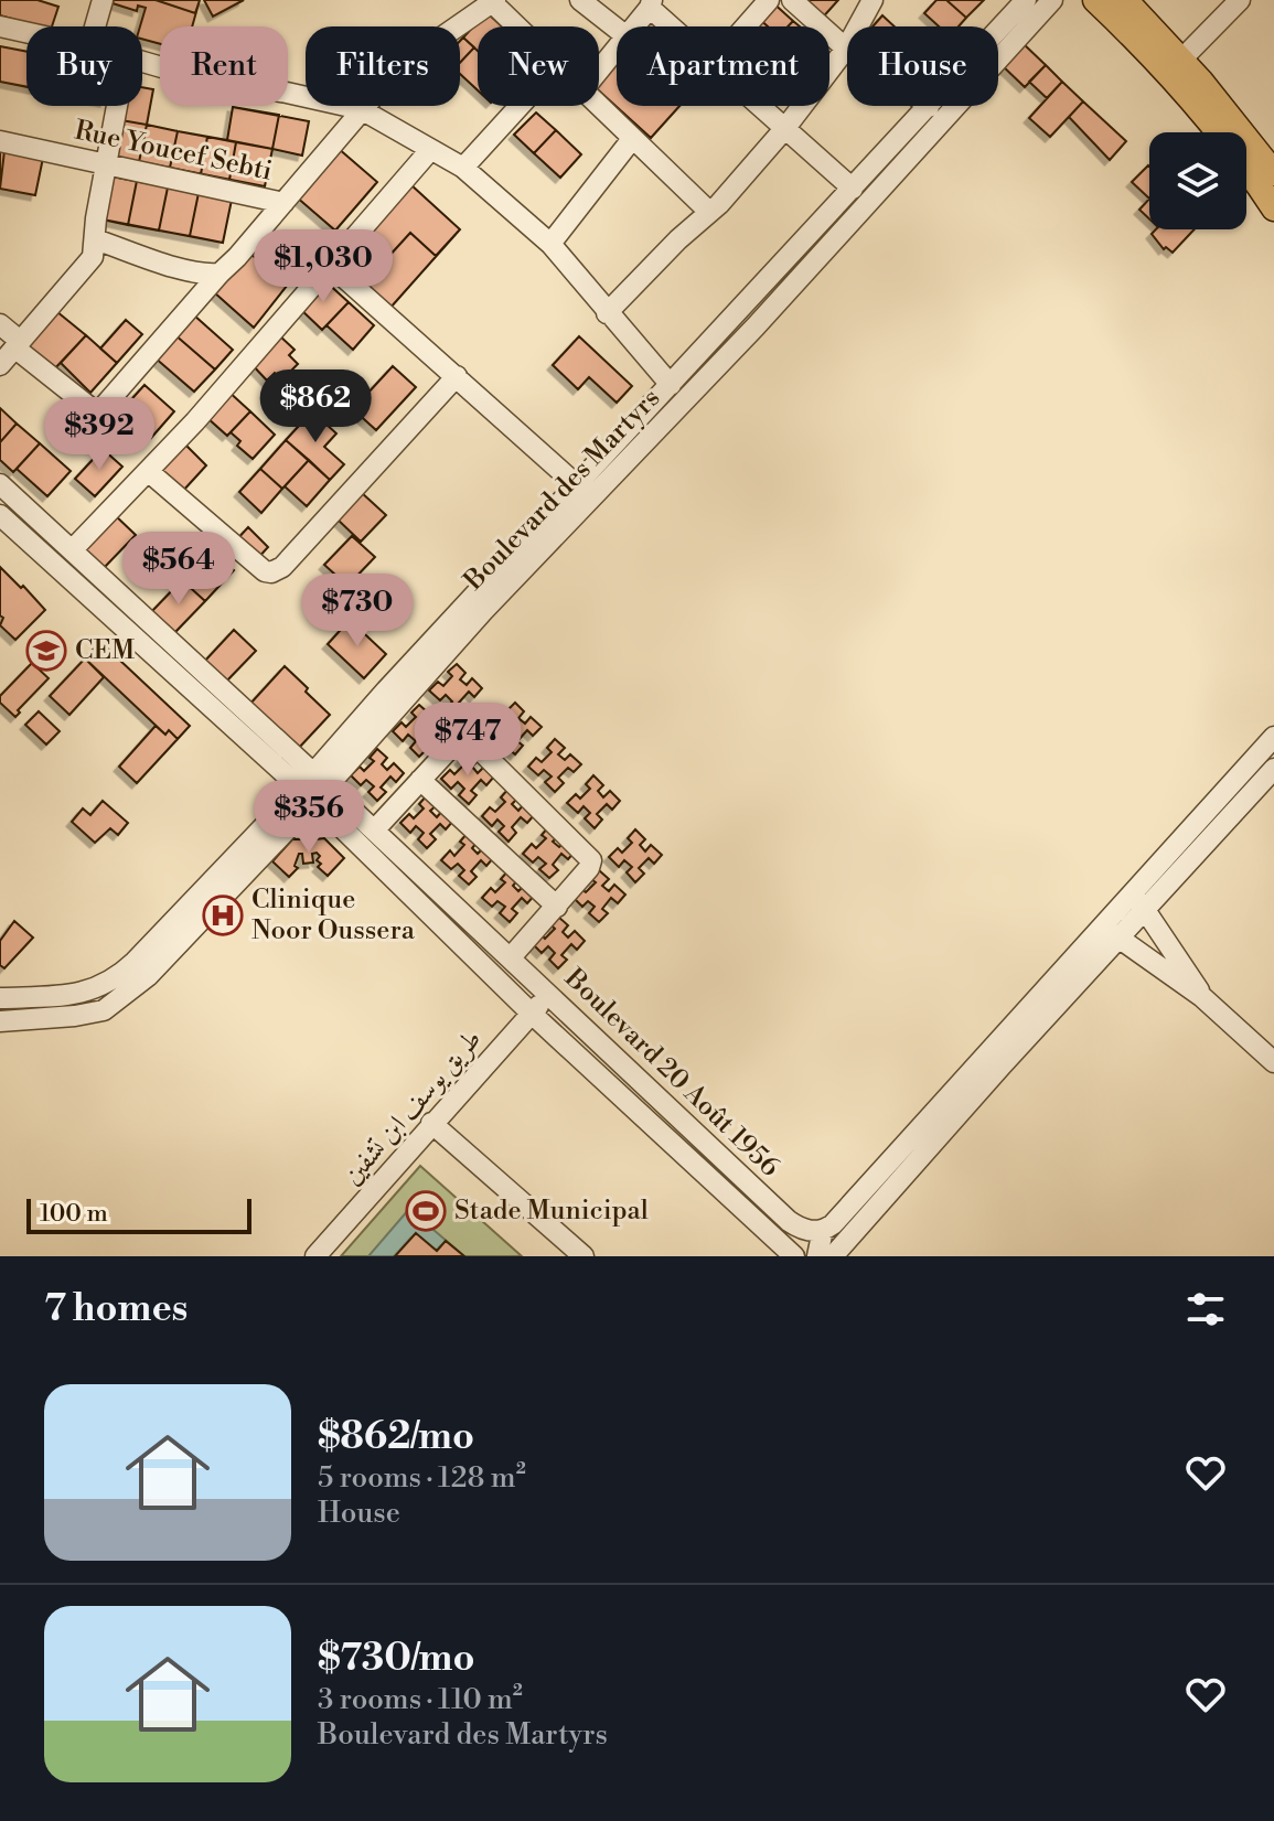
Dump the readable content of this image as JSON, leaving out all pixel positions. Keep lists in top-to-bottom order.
{
  "streets": {
    "street": [
      "Rue Youcef Sebti",
      "Boulevard des Martyrs",
      "Boulevard 20 Août 1956",
      "طريق يوسف ابن تشفين"
    ]
  },
  "crossings": [
    ["Boulevard des Martyrs", "Boulevard 20 Août 1956"],
    ["Boulevard 20 Août 1956", "طريق يوسف ابن تشفين"]
  ],
  "places": {
    "school or university": ["CEM"],
    "hospital": ["Clinique Noor Oussera"],
    "sports": ["Stade Municipal"]
  },
  "scale_bar": "100 m",
  "page": {
    "chip": [
      "Buy",
      "Rent",
      "Filters",
      "New",
      "Apartment",
      "House"
    ],
    "price": [
      "$1,030",
      "$862",
      "$392",
      "$564",
      "$730",
      "$747",
      "$356"
    ],
    "scale": "100 m",
    "heading": "7 homes",
    "list": [
      {
        "name": "$862/mo",
        "note": "5 rooms · 128 m² · House"
      },
      {
        "name": "$730/mo",
        "note": "3 rooms · 110 m² · Boulevard des Martyrs"
      }
    ]
  }
}
